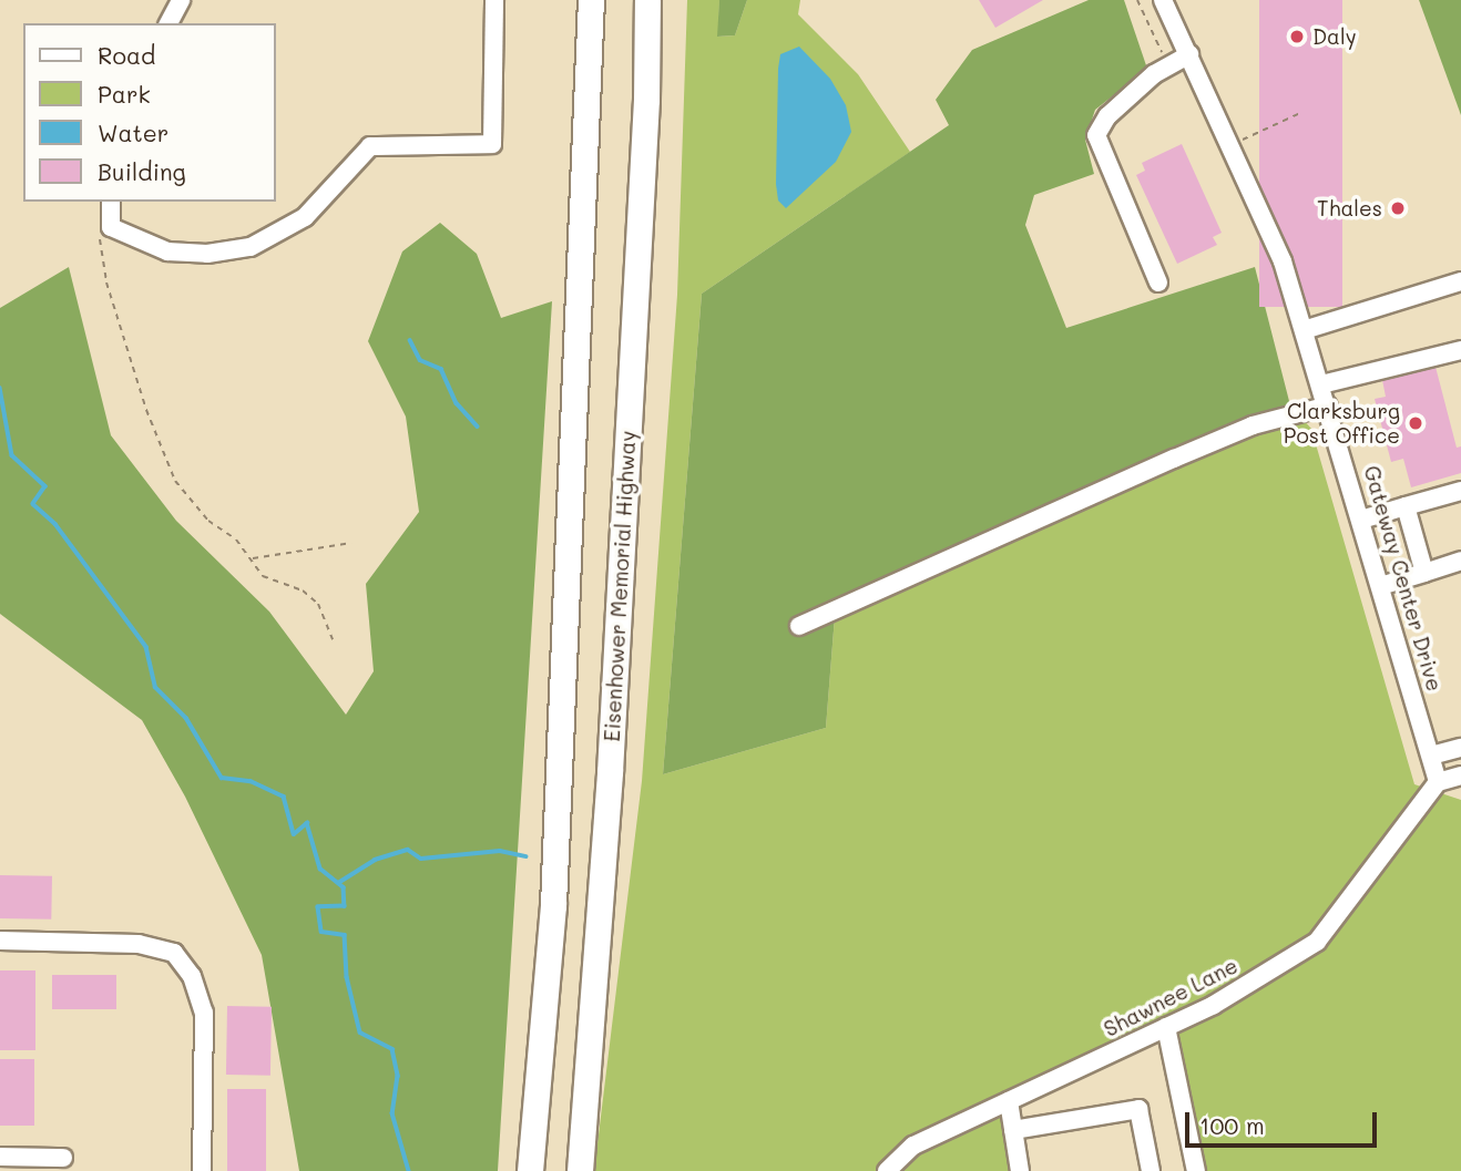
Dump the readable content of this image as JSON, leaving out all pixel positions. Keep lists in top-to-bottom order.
{
  "streets": {
    "highway": ["Eisenhower Memorial Highway"],
    "street": ["Gateway Center Drive", "Shawnee Lane"]
  },
  "crossings": [
    ["Gateway Center Drive", "Shawnee Lane"]
  ],
  "places": ["Daly", "Thales", "Clarksburg Post Office"],
  "legend": [
    "Road",
    "Park",
    "Water",
    "Building"
  ],
  "scale_bar": "100 m"
}
